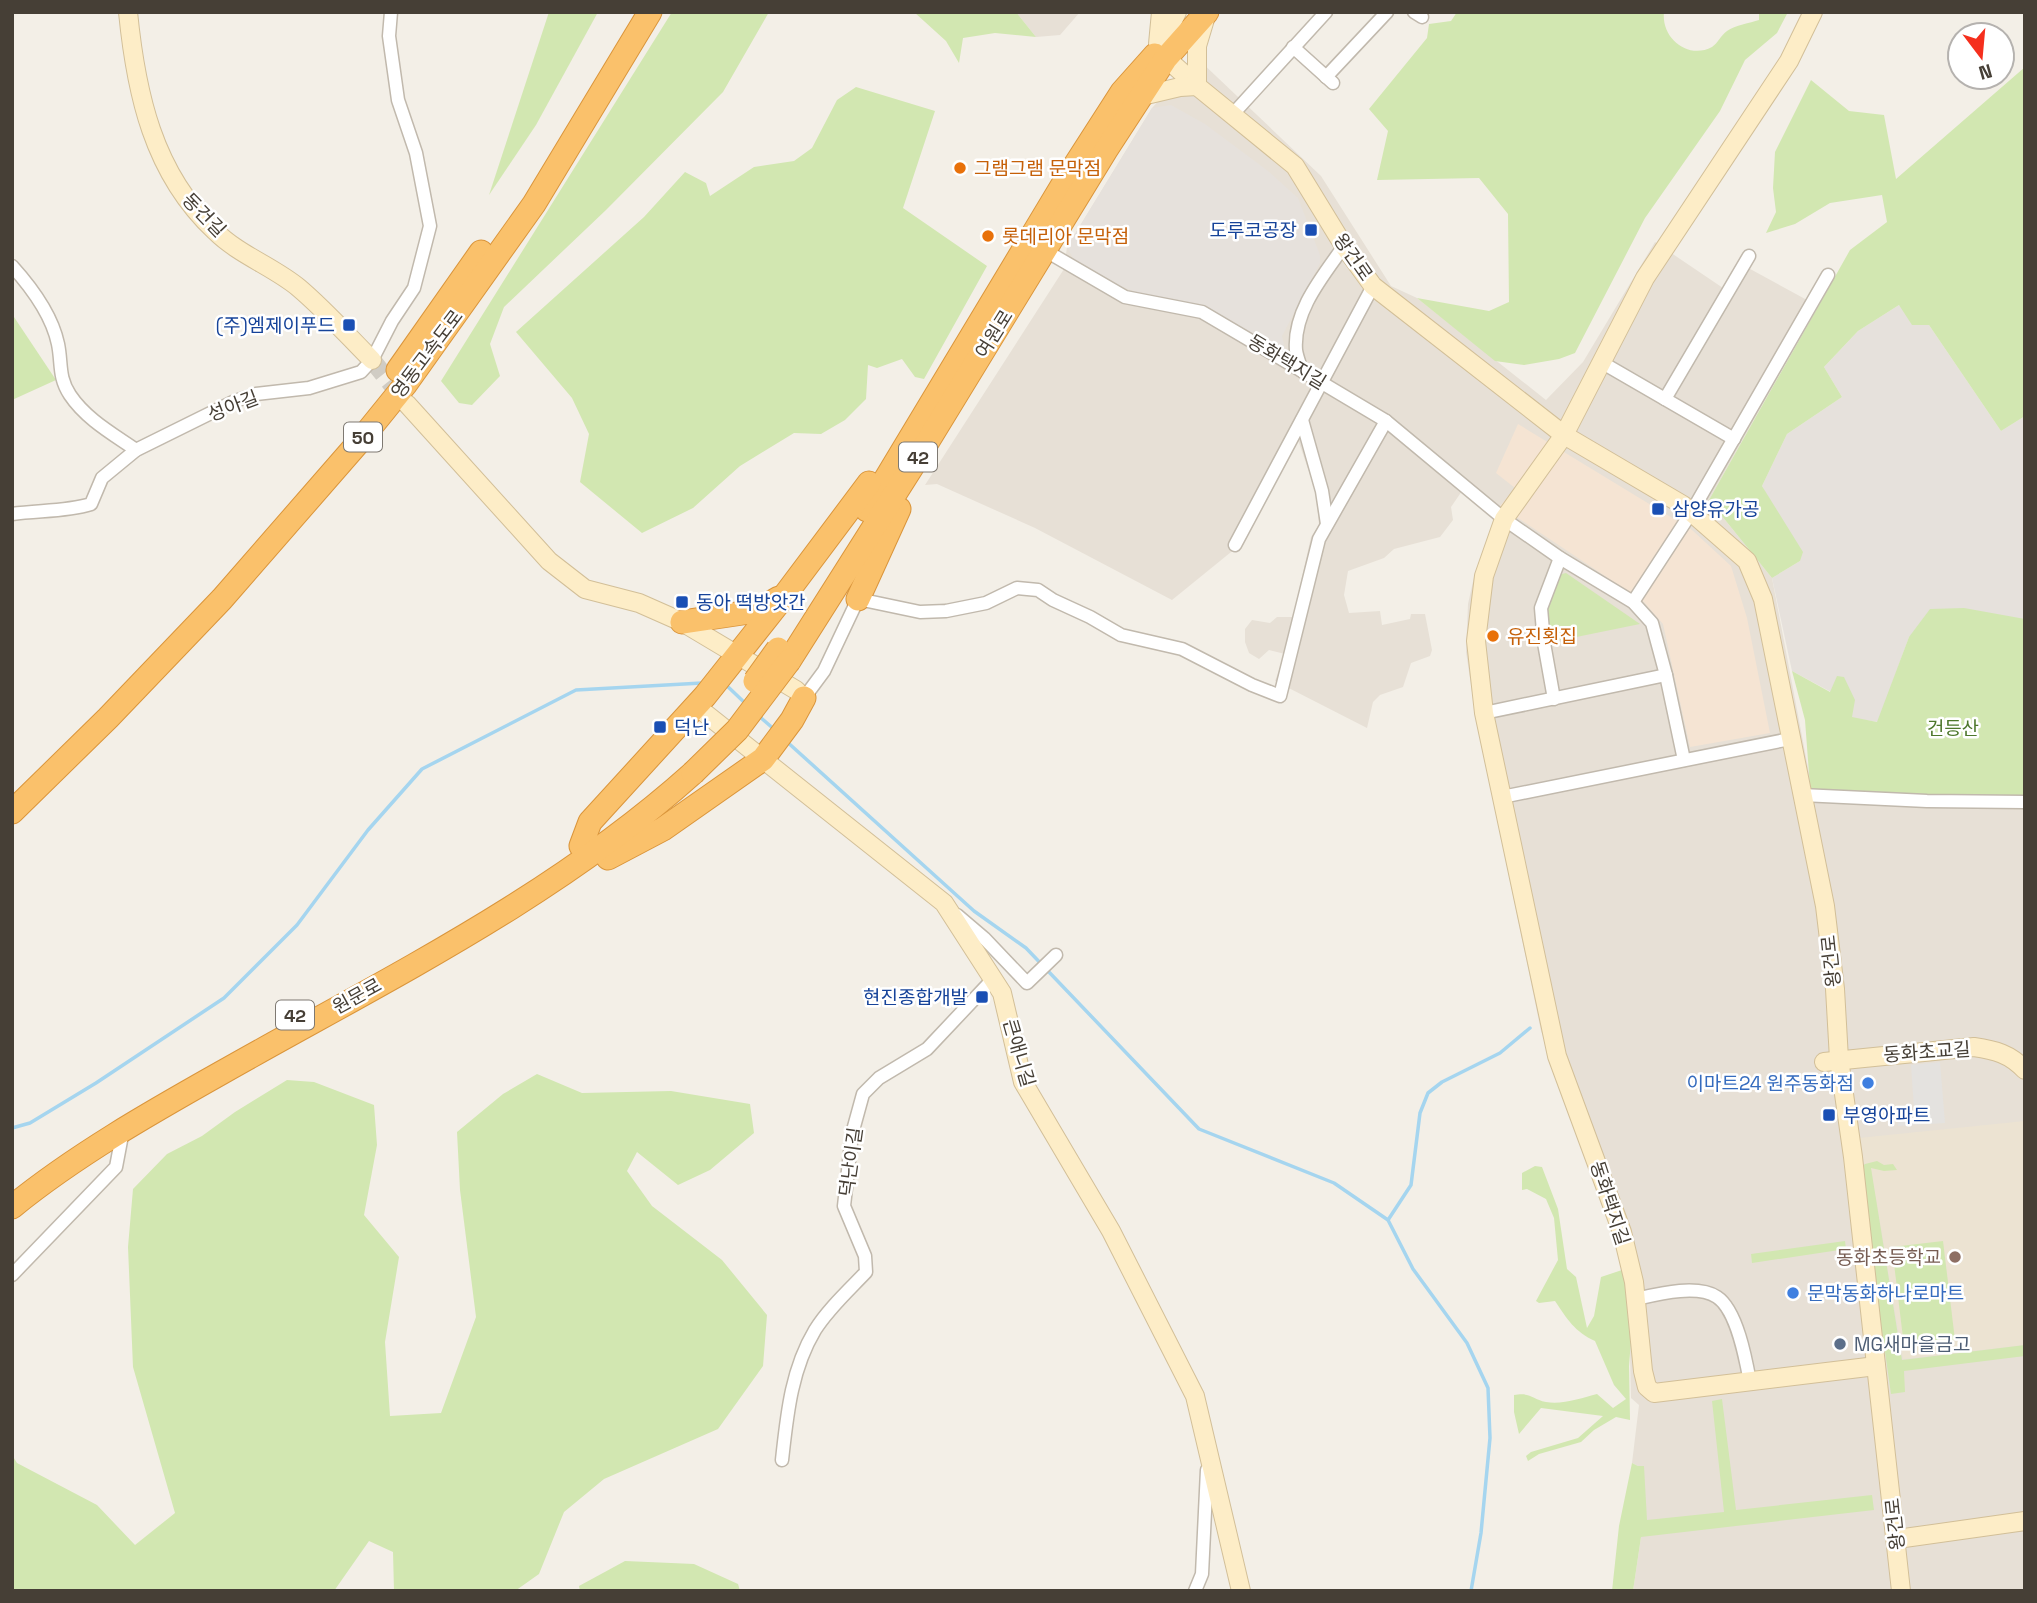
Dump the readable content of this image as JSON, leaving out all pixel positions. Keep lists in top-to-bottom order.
{
  "streets": {
    "highway": [
      "여원로",
      "영동고속도로",
      "50",
      "42",
      "원문로"
    ],
    "street": [
      "동건길",
      "왕건로",
      "동화택지길",
      "성아길",
      "동화초교길",
      "큰애니길",
      "덕난이길"
    ]
  },
  "crossings": [
    ["동건길", "성아길"],
    ["왕건로", "여원로"],
    ["왕건로", "동화택지길"],
    ["왕건로", "동화초교길"],
    ["여원로", "동화택지길"],
    ["여원로", "원문로"],
    ["큰애니길", "덕난이길"]
  ],
  "parks": ["건등산"],
  "places": {
    "other": [
      "그램그램 문막점",
      "롯데리아 문막점",
      "유진횟집",
      "이마트24 원주동화점",
      "동화초등학교",
      "문막동화하나로마트",
      "MG새마을금고"
    ],
    "transit": [
      "도루코공장",
      "(주)엠제이푸드",
      "삼양유가공",
      "동아 떡방앗간",
      "덕난",
      "현진종합개발",
      "부영아파트"
    ]
  },
  "north": "bottom"
}
